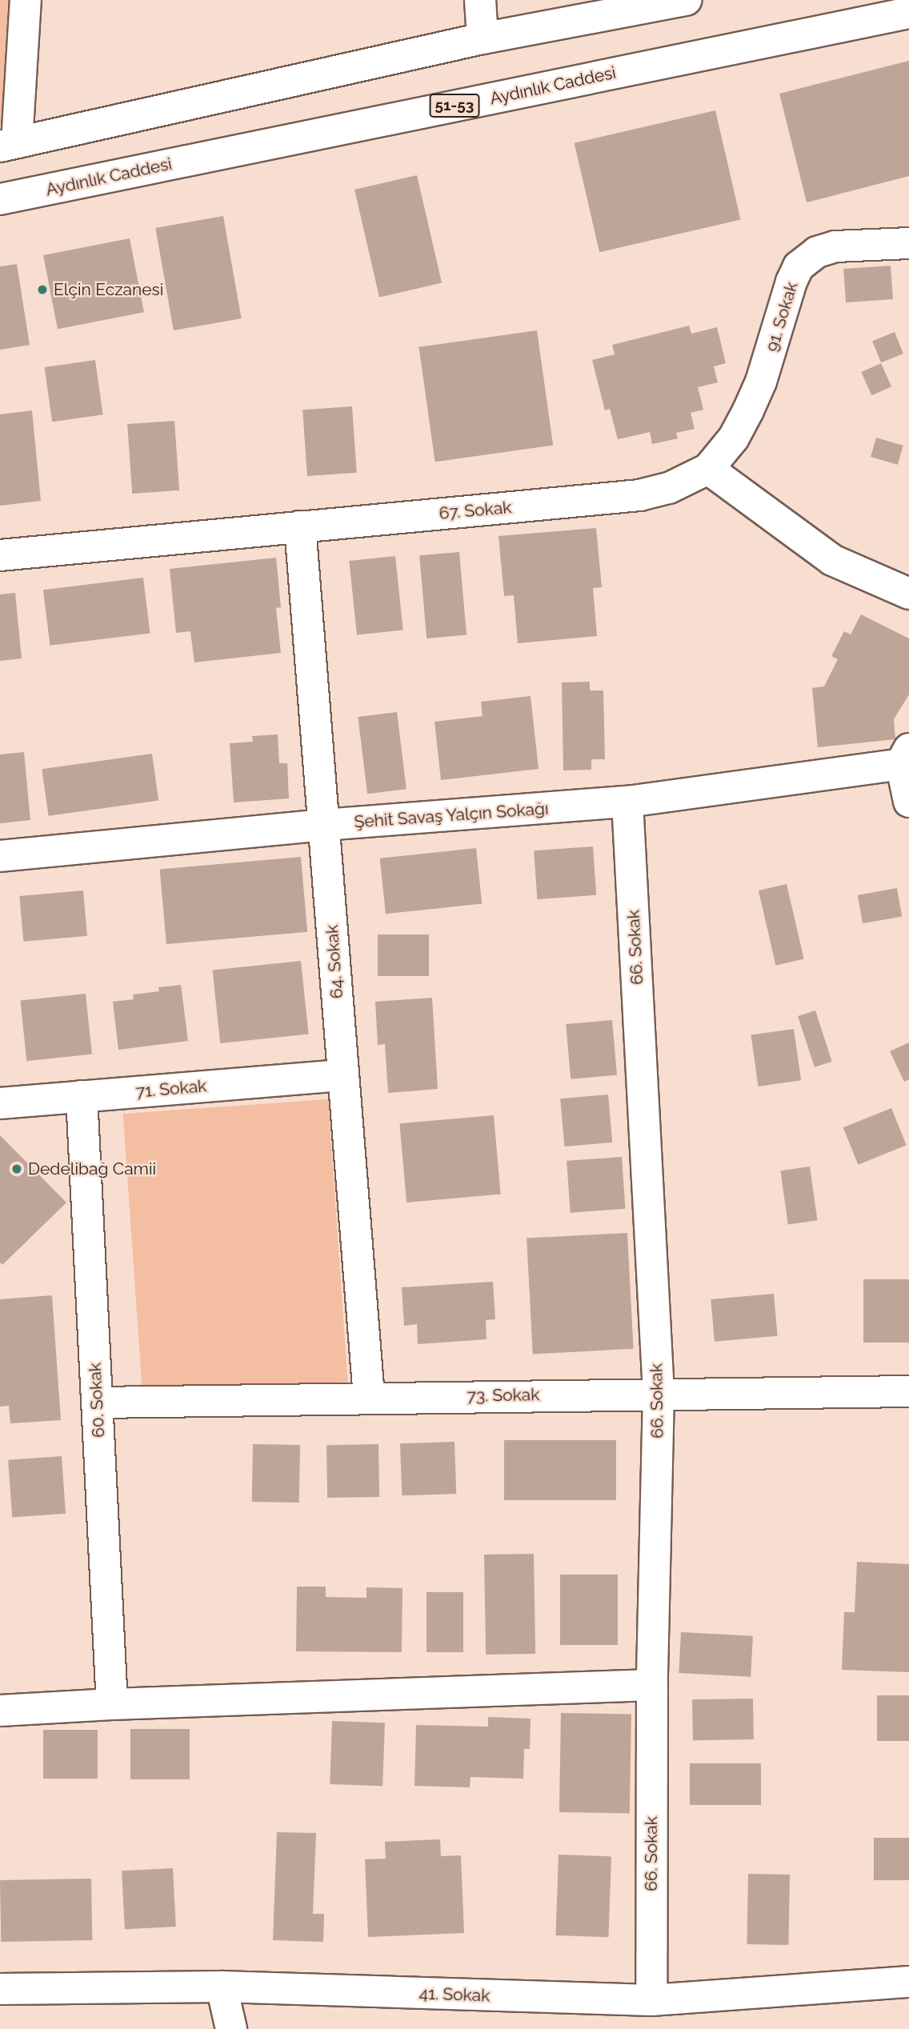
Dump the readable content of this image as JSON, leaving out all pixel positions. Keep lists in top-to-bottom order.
{
  "streets": {
    "street": [
      "Aydınlık Caddesi",
      "51-53",
      "91. Sokak",
      "67. Sokak",
      "Şehit Savaş Yalçın Sokağı",
      "66. Sokak",
      "64. Sokak",
      "71. Sokak",
      "73. Sokak",
      "60. Sokak",
      "41. Sokak"
    ]
  },
  "crossings": [
    ["91. Sokak", "67. Sokak"],
    ["67. Sokak", "64. Sokak"],
    ["Şehit Savaş Yalçın Sokağı", "66. Sokak"],
    ["Şehit Savaş Yalçın Sokağı", "64. Sokak"],
    ["66. Sokak", "73. Sokak"],
    ["66. Sokak", "41. Sokak"],
    ["64. Sokak", "71. Sokak"],
    ["64. Sokak", "73. Sokak"],
    ["71. Sokak", "60. Sokak"],
    ["73. Sokak", "60. Sokak"]
  ],
  "places": ["Elçin Eczanesi", "Dedelibağ Camii"]
}
